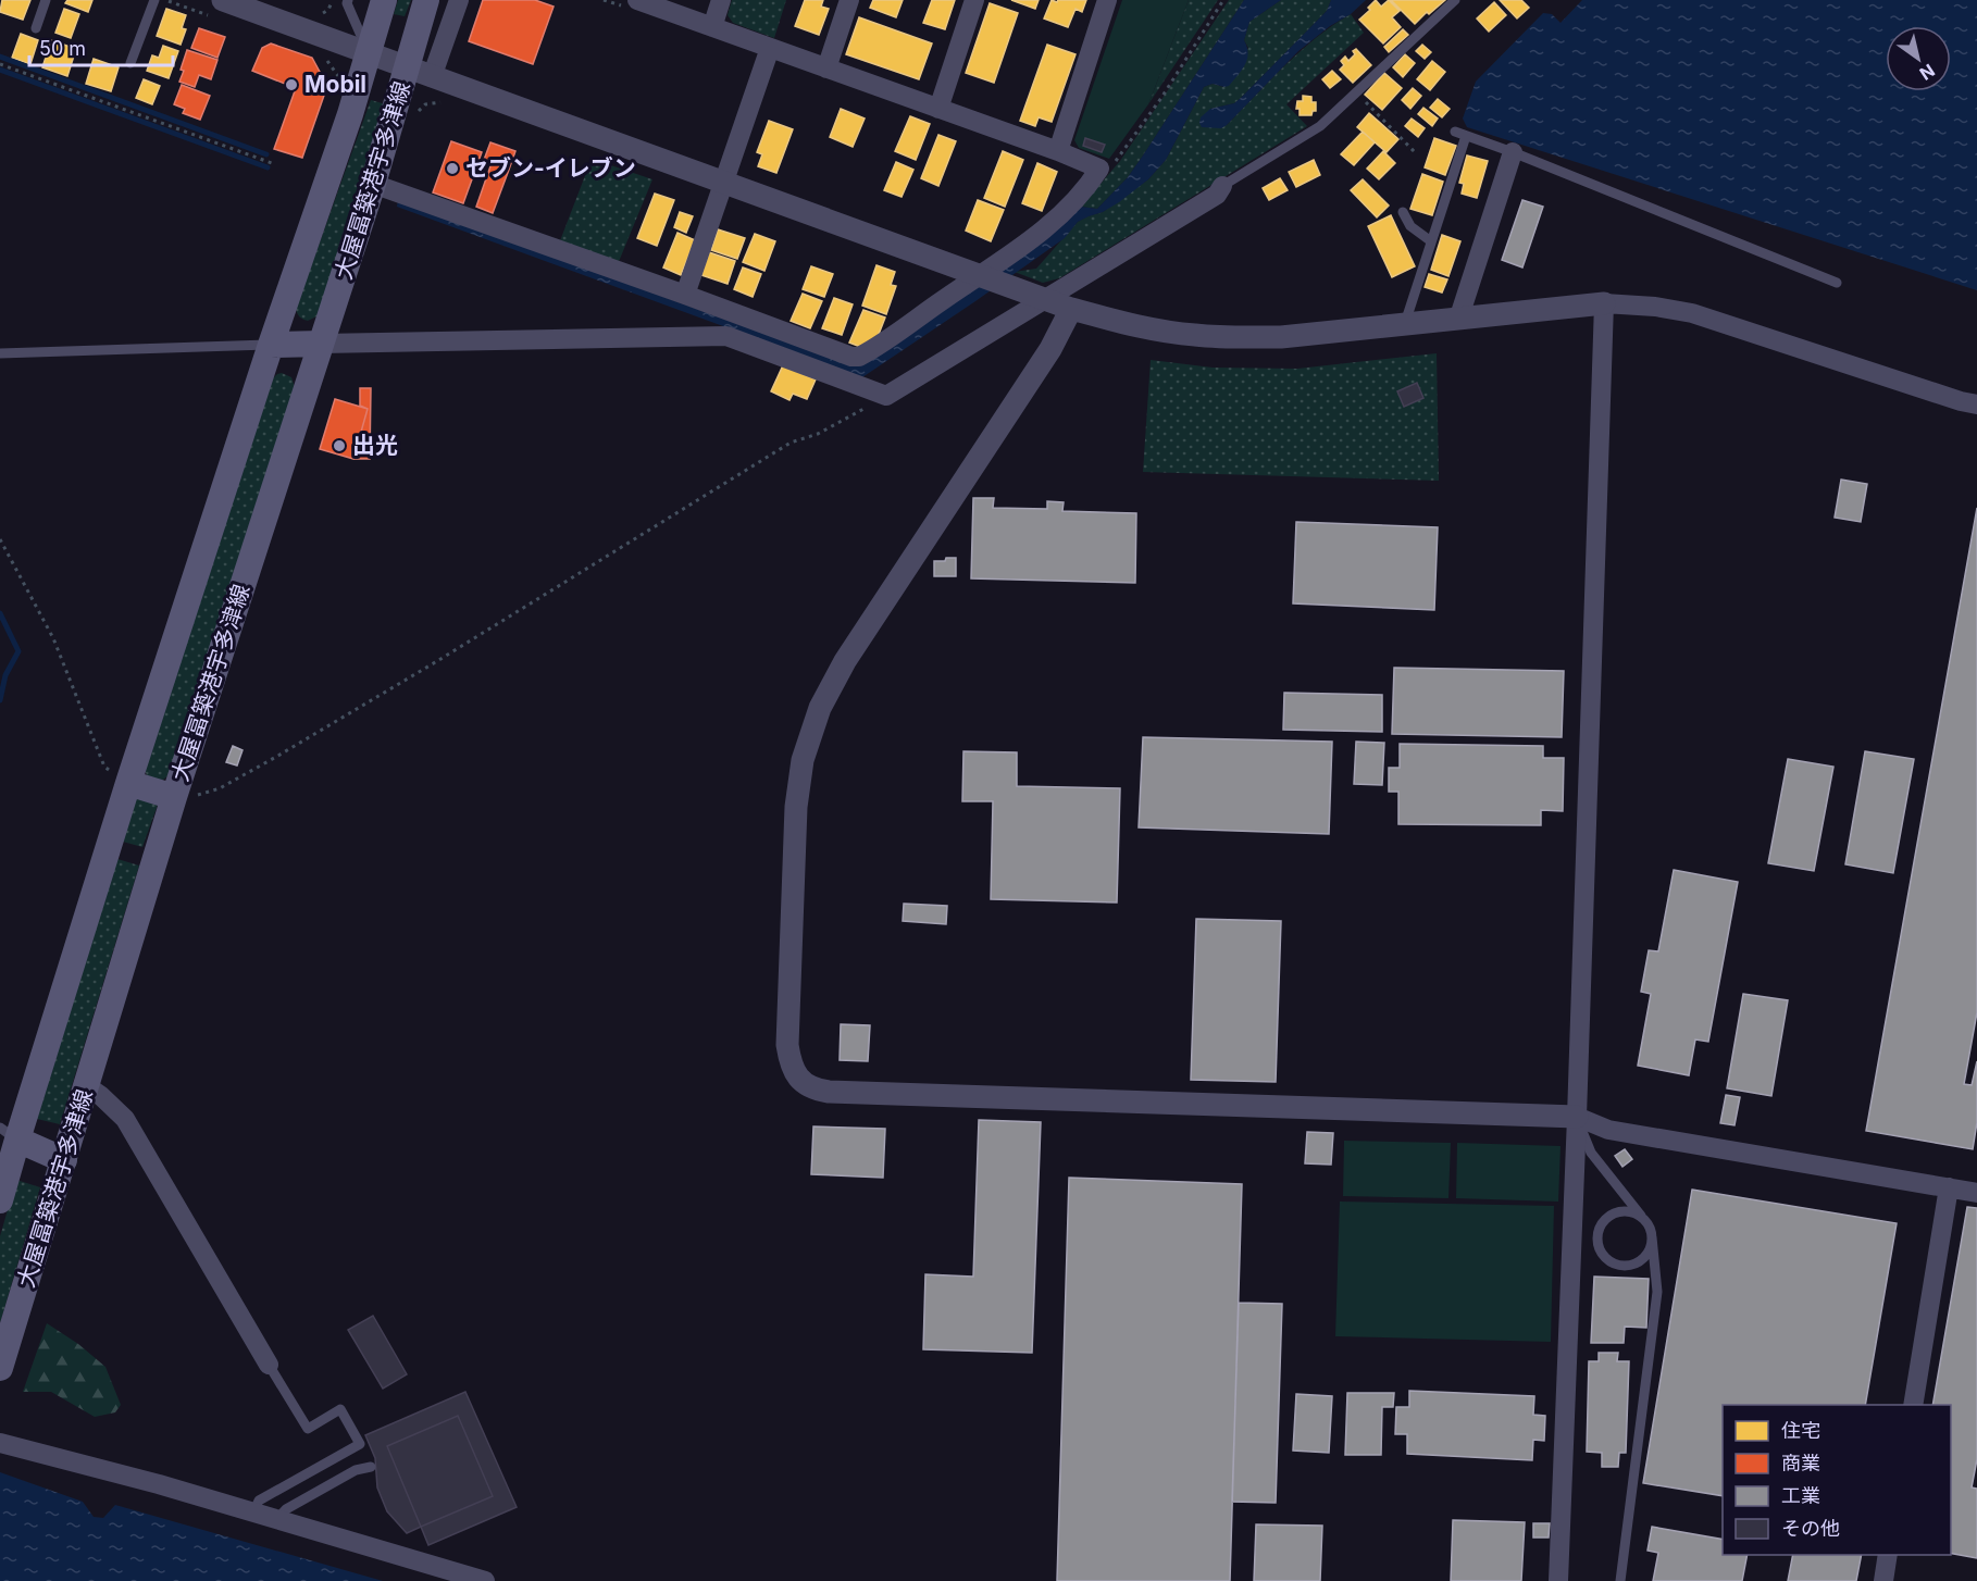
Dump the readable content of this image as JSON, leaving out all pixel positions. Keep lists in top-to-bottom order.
{
  "streets": {
    "main road": ["大屋冨築港宇多津線"]
  },
  "places": ["Mobil", "セブン-イレブン", "出光"],
  "legend": [
    "住宅",
    "商業",
    "工業",
    "その他"
  ],
  "scale_bar": "50 m",
  "north": "bottom right"
}
